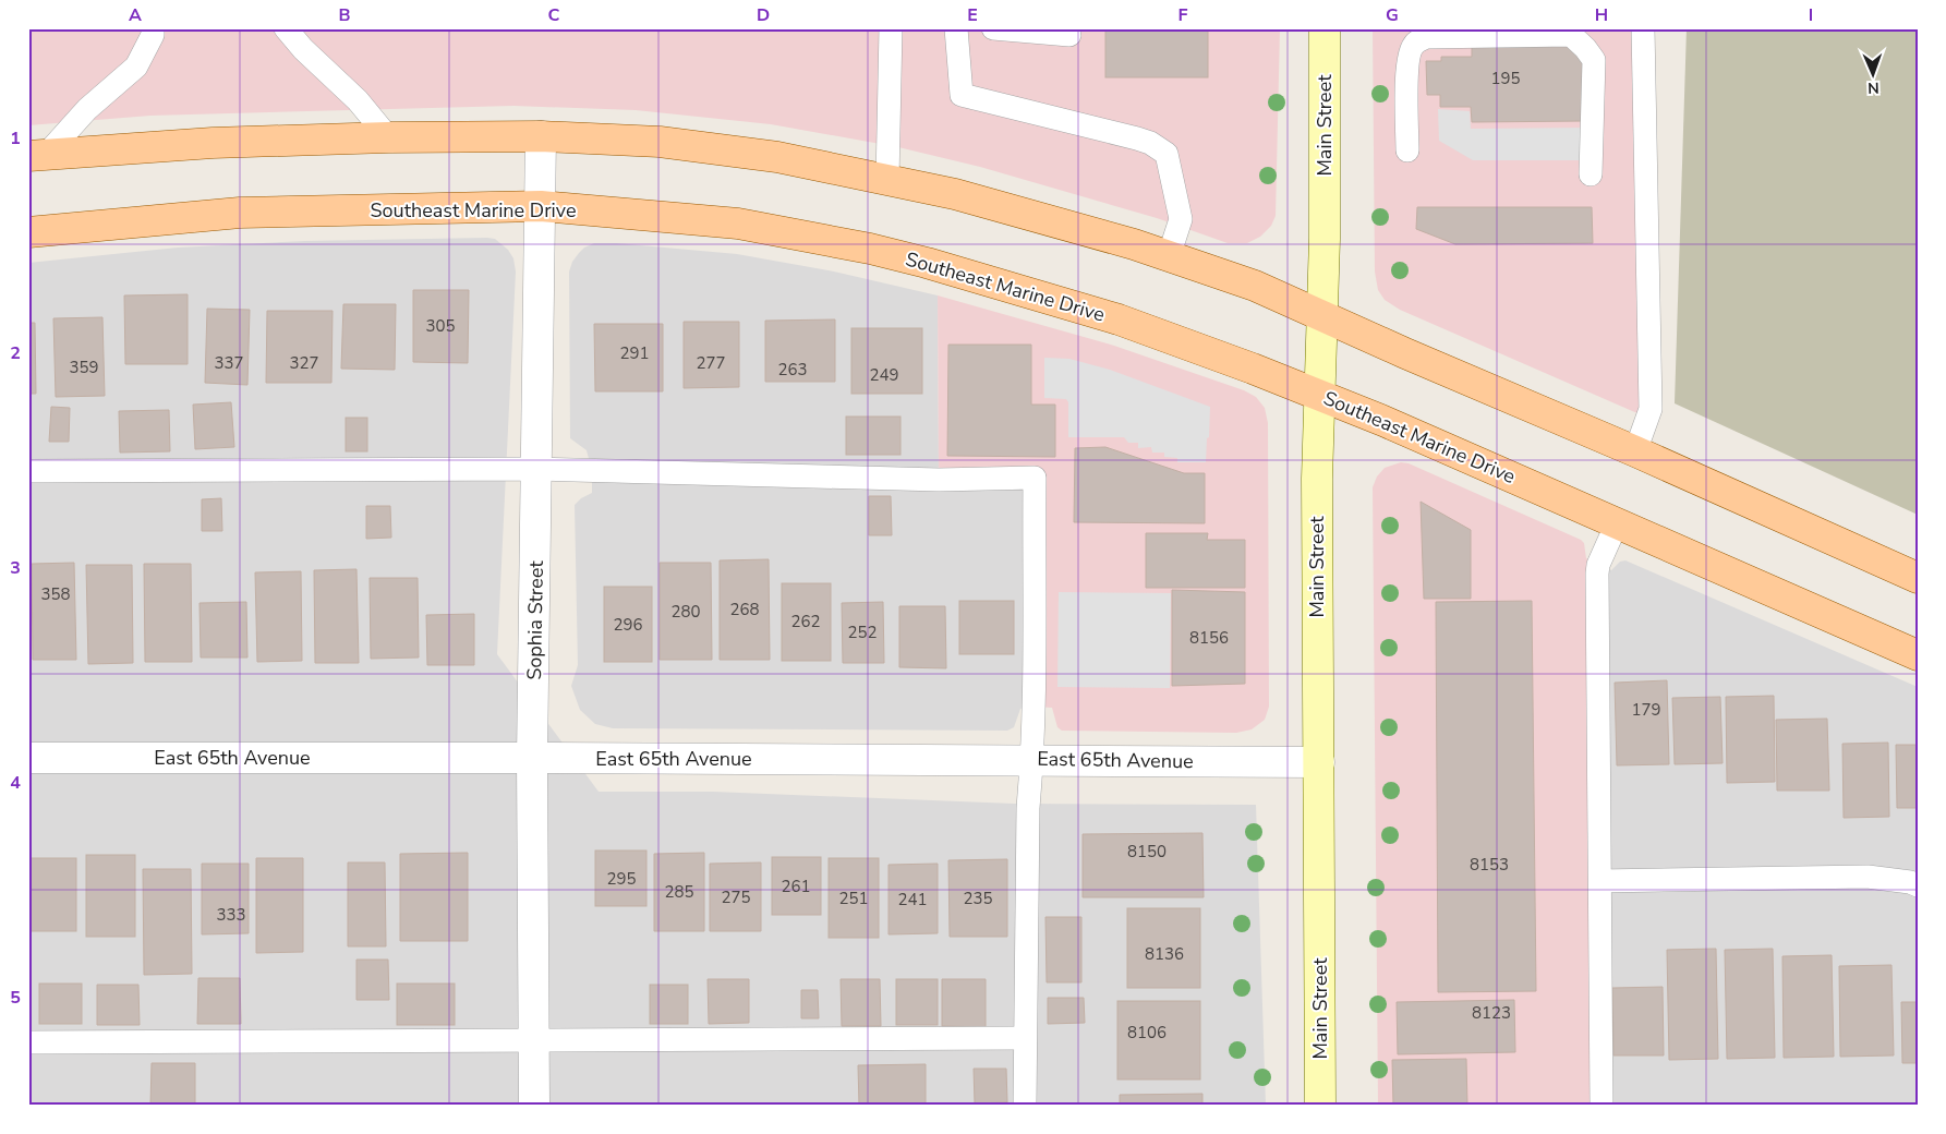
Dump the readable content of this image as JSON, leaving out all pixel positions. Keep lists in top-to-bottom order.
{
  "streets": {
    "main road": ["Main Street", "Southeast Marine Drive"],
    "street": ["Sophia Street", "East 65th Avenue"]
  },
  "crossings": [
    ["Main Street", "Southeast Marine Drive"],
    ["Main Street", "East 65th Avenue"],
    ["Southeast Marine Drive", "Sophia Street"],
    ["Sophia Street", "East 65th Avenue"]
  ],
  "house_numbers": [
    "195",
    "305",
    "291",
    "337",
    "327",
    "277",
    "359",
    "263",
    "249",
    "358",
    "268",
    "280",
    "262",
    "296",
    "252",
    "8156",
    "179",
    "8150",
    "8153",
    "295",
    "261",
    "285",
    "275",
    "251",
    "235",
    "241",
    "333",
    "8136",
    "8123",
    "8106"
  ],
  "north": "bottom",
  "grid": {
    "columns": [
      "A",
      "B",
      "C",
      "D",
      "E",
      "F",
      "G",
      "H",
      "I"
    ],
    "rows": [
      "1",
      "2",
      "3",
      "4",
      "5"
    ]
  }
}
